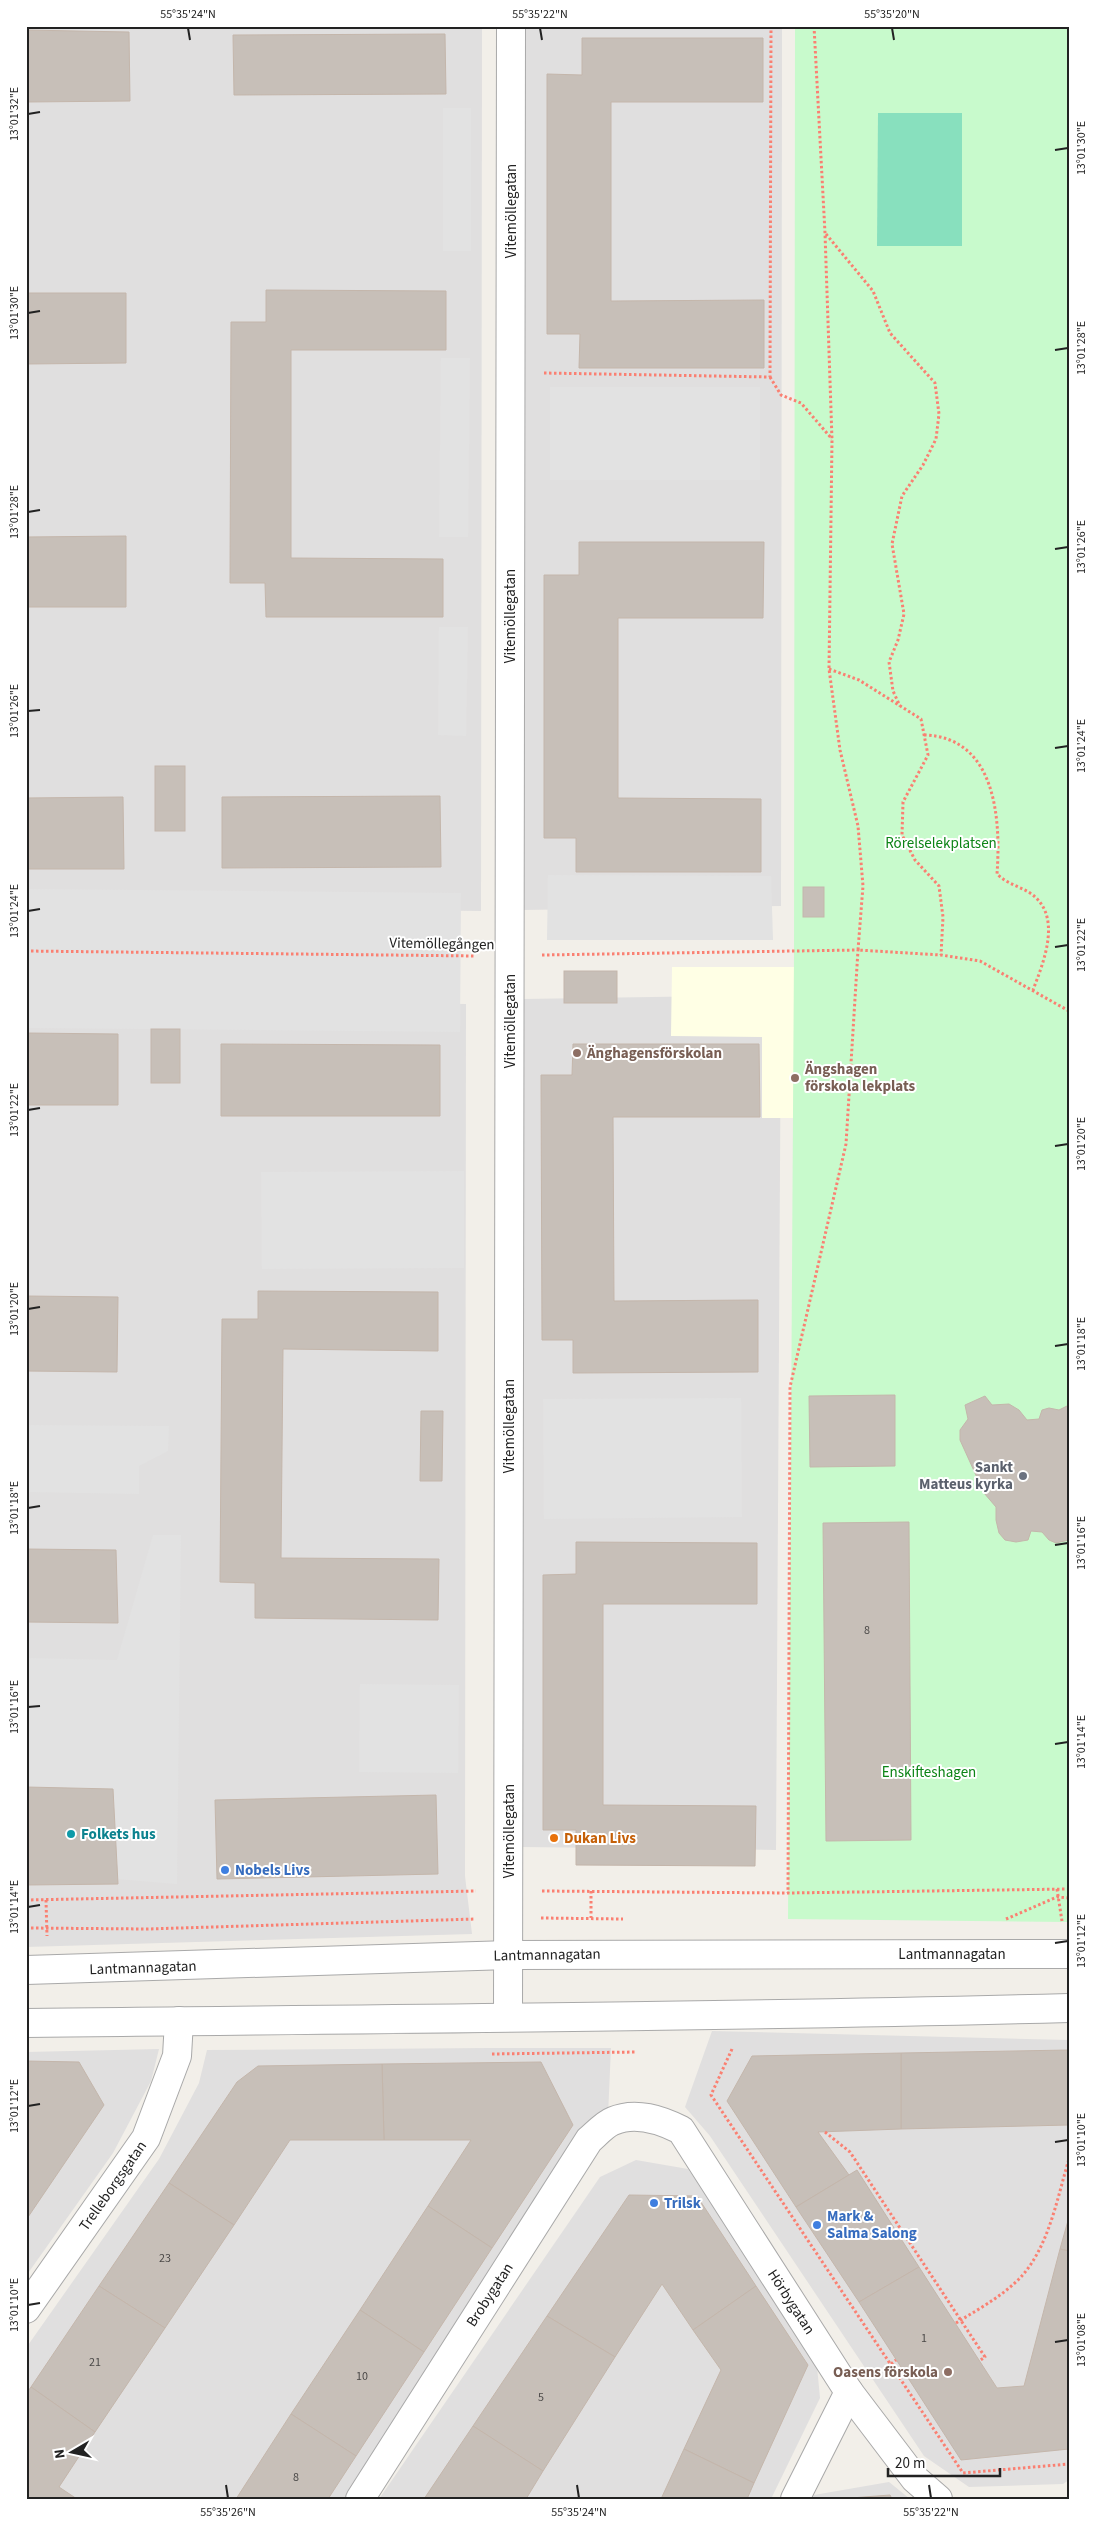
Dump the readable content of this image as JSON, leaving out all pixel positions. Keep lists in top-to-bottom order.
{
  "streets": {
    "street": [
      "Vitemöllegatan",
      "Lantmannagatan",
      "Trelleborgsgatan",
      "Brobygatan",
      "Hörbygatan"
    ],
    "path": ["Vitemöllegången"]
  },
  "crossings": [
    ["Vitemöllegatan", "Vitemöllegången"],
    ["Vitemöllegatan", "Lantmannagatan"],
    ["Brobygatan", "Hörbygatan"]
  ],
  "parks": ["Rörelselekplatsen", "Enskifteshagen"],
  "places": [
    "Änghagensförskolan",
    "Ängshagen förskola lekplats",
    "Sankt Matteus kyrka",
    "Folkets hus",
    "Dukan Livs",
    "Nobels Livs",
    "Trilsk",
    "Mark & Salma Salong",
    "Oasens förskola"
  ],
  "house_numbers": [
    "8",
    "23",
    "1",
    "21",
    "10",
    "5",
    "8"
  ],
  "scale_bar": "20 m",
  "north": "left",
  "coordinates": [
    "55°35'24\"N",
    "55°35'22\"N",
    "55°35'20\"N",
    "13°01'32\"E",
    "13°01'30\"E",
    "13°01'28\"E",
    "13°01'26\"E",
    "13°01'24\"E",
    "13°01'22\"E",
    "13°01'20\"E",
    "13°01'18\"E",
    "13°01'16\"E",
    "13°01'14\"E",
    "13°01'12\"E",
    "13°01'10\"E",
    "13°01'08\"E",
    "55°35'26\"N"
  ]
}
